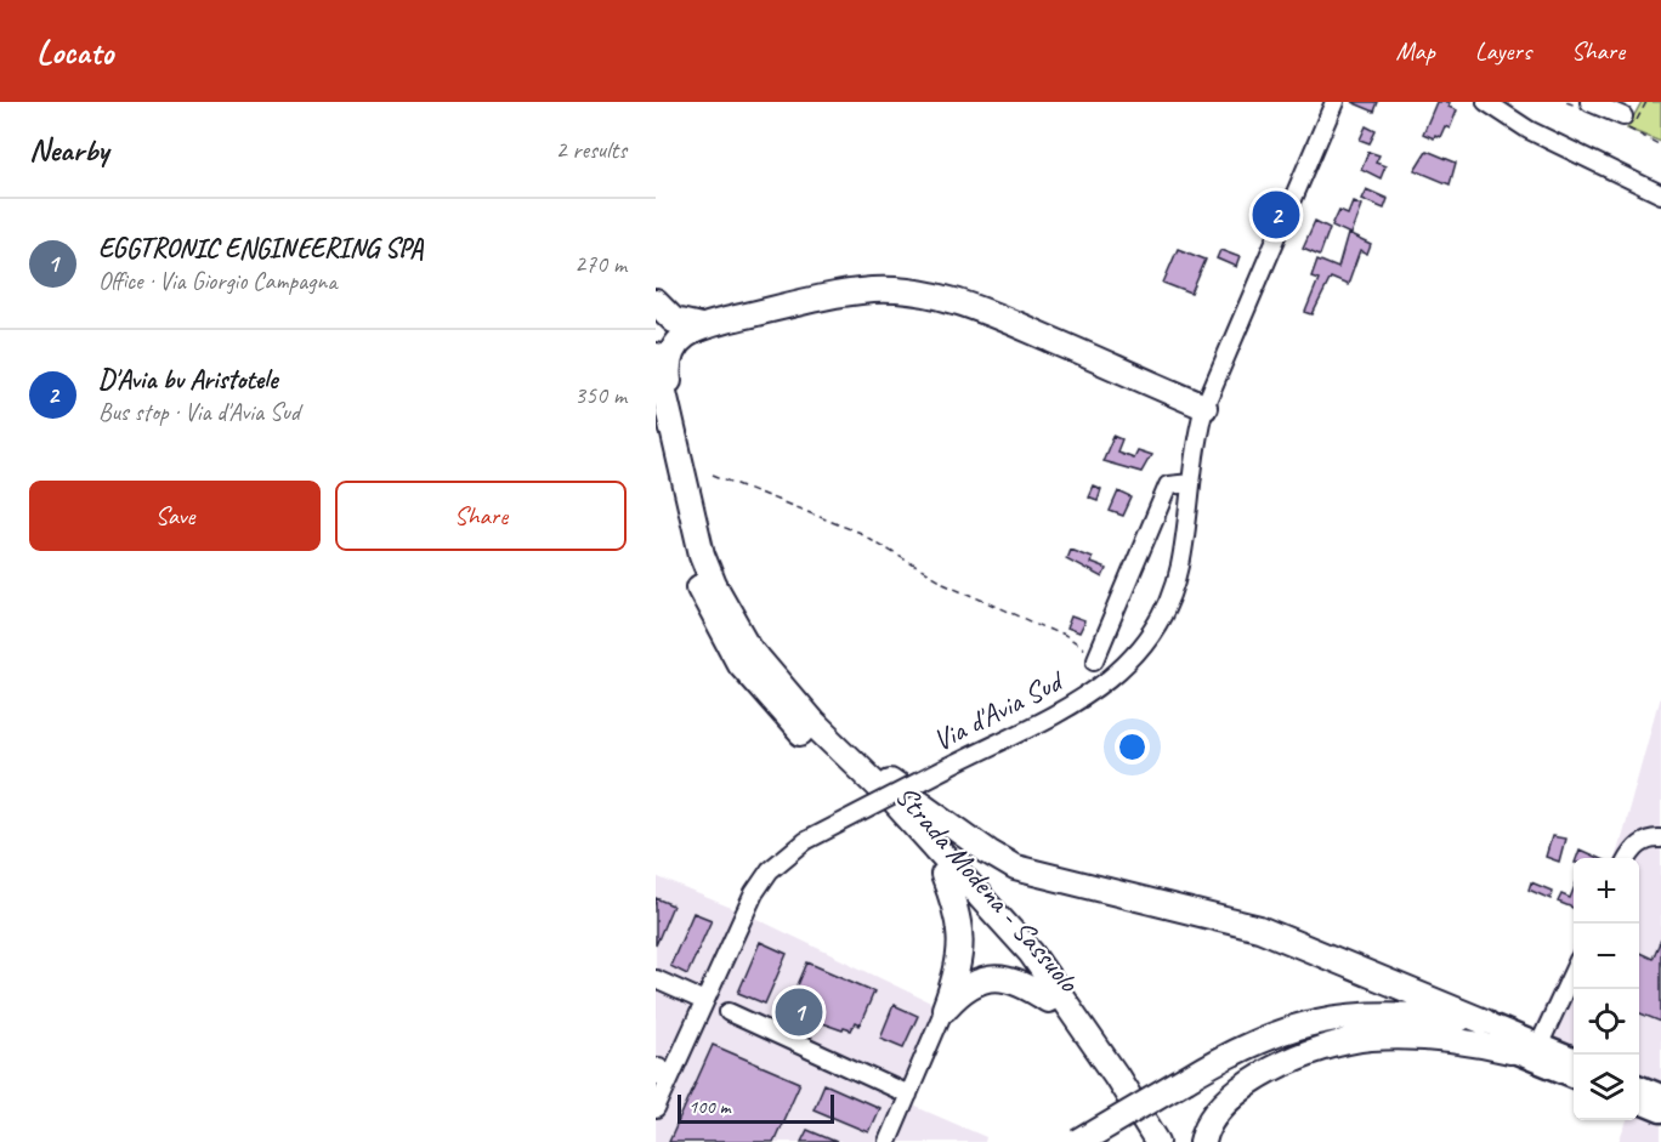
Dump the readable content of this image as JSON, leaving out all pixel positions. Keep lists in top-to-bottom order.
{
  "streets": {
    "highway": ["Strada Modena - Sassuolo"],
    "street": ["Via d'Avia Sud"]
  },
  "scale_bar": "100 m",
  "page": {
    "header": "Locato",
    "nav": ["Map", "Layers", "Share"],
    "heading": ["Nearby", "2 results"],
    "pins": ["2", "1"],
    "list": [
      {
        "mark": "1",
        "name": "EGGTRONIC ENGINEERING SPA",
        "note": "Office · Via Giorgio Campagna",
        "value": "270 m"
      },
      {
        "mark": "2",
        "name": "D'Avia bv Aristotele",
        "note": "Bus stop · Via d'Avia Sud",
        "value": "350 m"
      }
    ],
    "buttons": ["Save", "Share"],
    "map_buttons": ["+", "−"],
    "scale": "100 m"
  }
}
